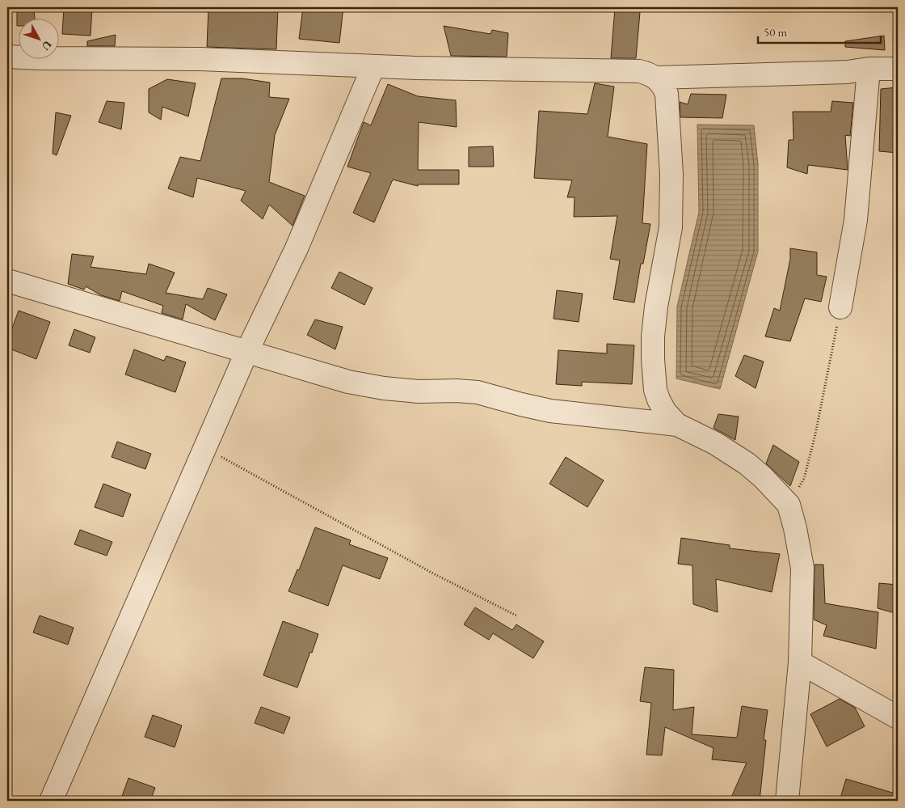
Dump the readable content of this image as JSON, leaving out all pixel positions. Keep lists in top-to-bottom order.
{
  "scale_bar": "50 m",
  "north": "bottom right"
}
